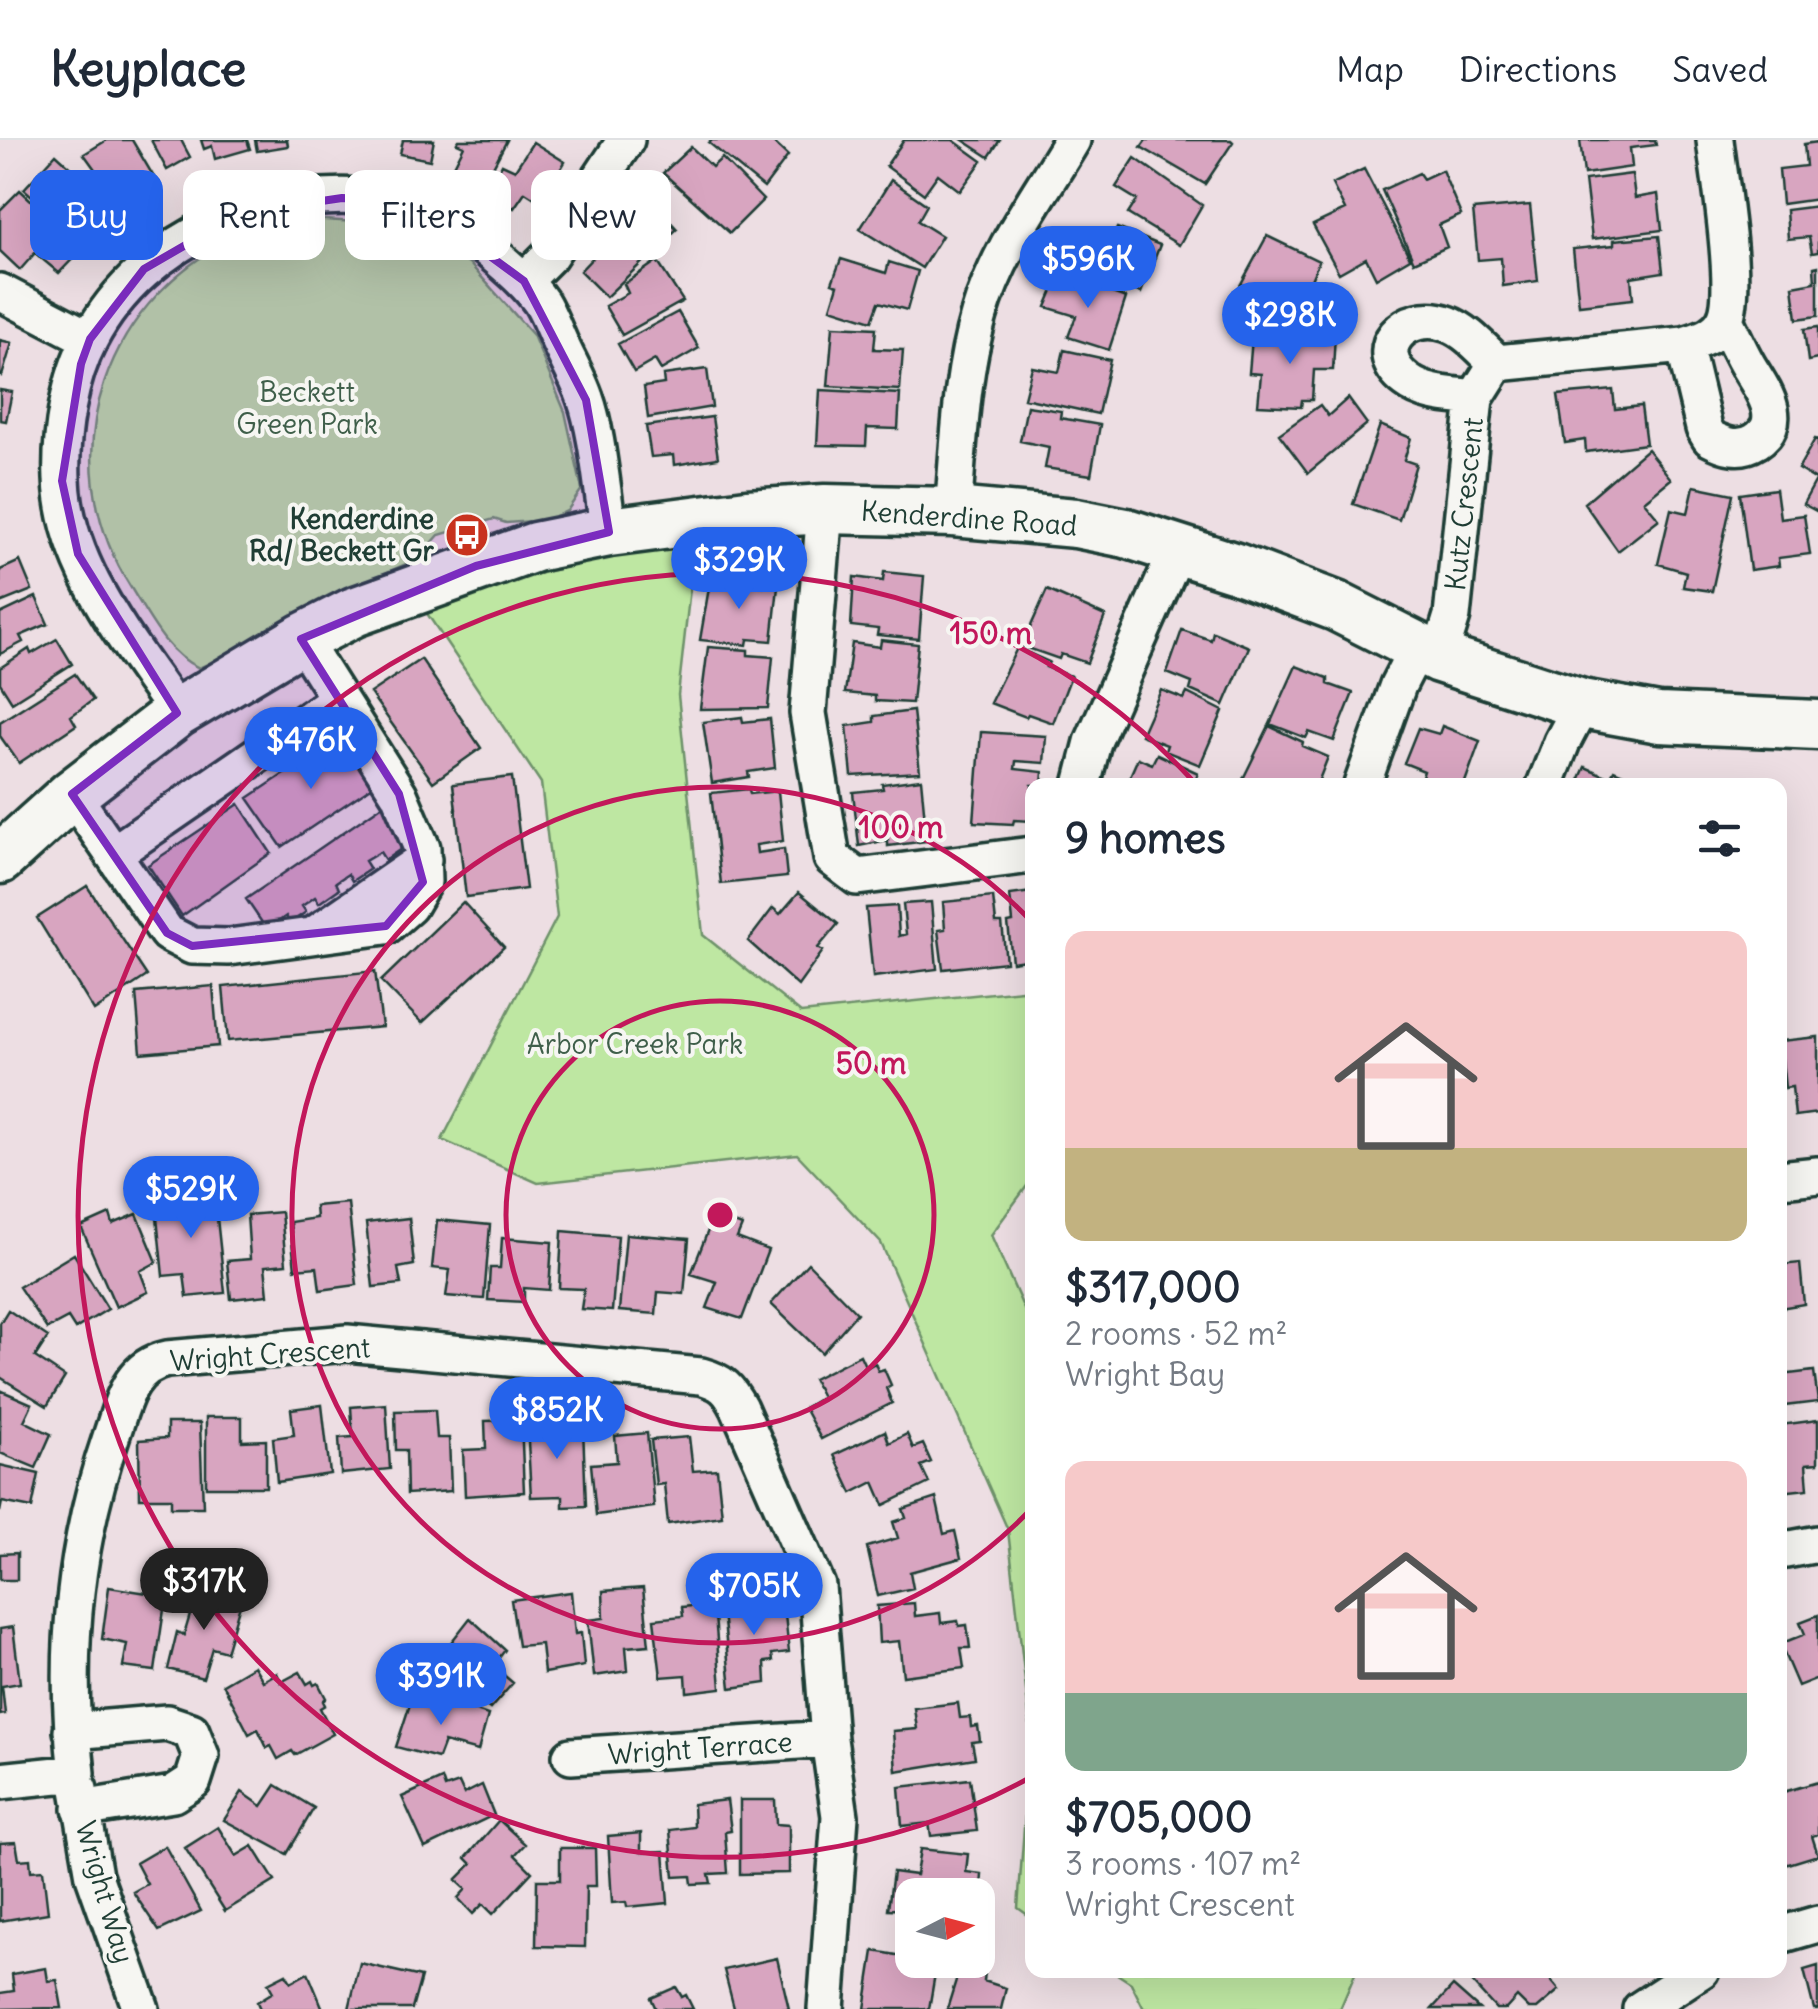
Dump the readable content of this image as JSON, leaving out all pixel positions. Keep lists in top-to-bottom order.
{
  "streets": {
    "street": [
      "Kutz Crescent",
      "Kenderdine Road",
      "Wright Crescent",
      "Wright Terrace",
      "Wright Way"
    ]
  },
  "crossings": [
    ["Kutz Crescent", "Kenderdine Road"],
    ["Wright Crescent", "Wright Terrace"],
    ["Wright Crescent", "Wright Way"]
  ],
  "parks": ["Beckett Green Park", "Arbor Creek Park"],
  "places": {
    "bus stop": ["Kenderdine Rd/ Beckett Gr"]
  },
  "north": "right",
  "page": {
    "header": "Keyplace",
    "nav": ["Map", "Directions", "Saved"],
    "chip": [
      "Buy",
      "Rent",
      "Filters",
      "New"
    ],
    "price": [
      "$596K",
      "$298K",
      "$329K",
      "$476K",
      "$529K",
      "$852K",
      "$317K",
      "$705K",
      "$391K"
    ],
    "heading": "9 homes",
    "list": [
      {
        "name": "$317,000",
        "note": "2 rooms · 52 m² · Wright Bay"
      },
      {
        "name": "$705,000",
        "note": "3 rooms · 107 m² · Wright Crescent"
      }
    ]
  },
  "rings": ["150 m", "100 m", "50 m"]
}
